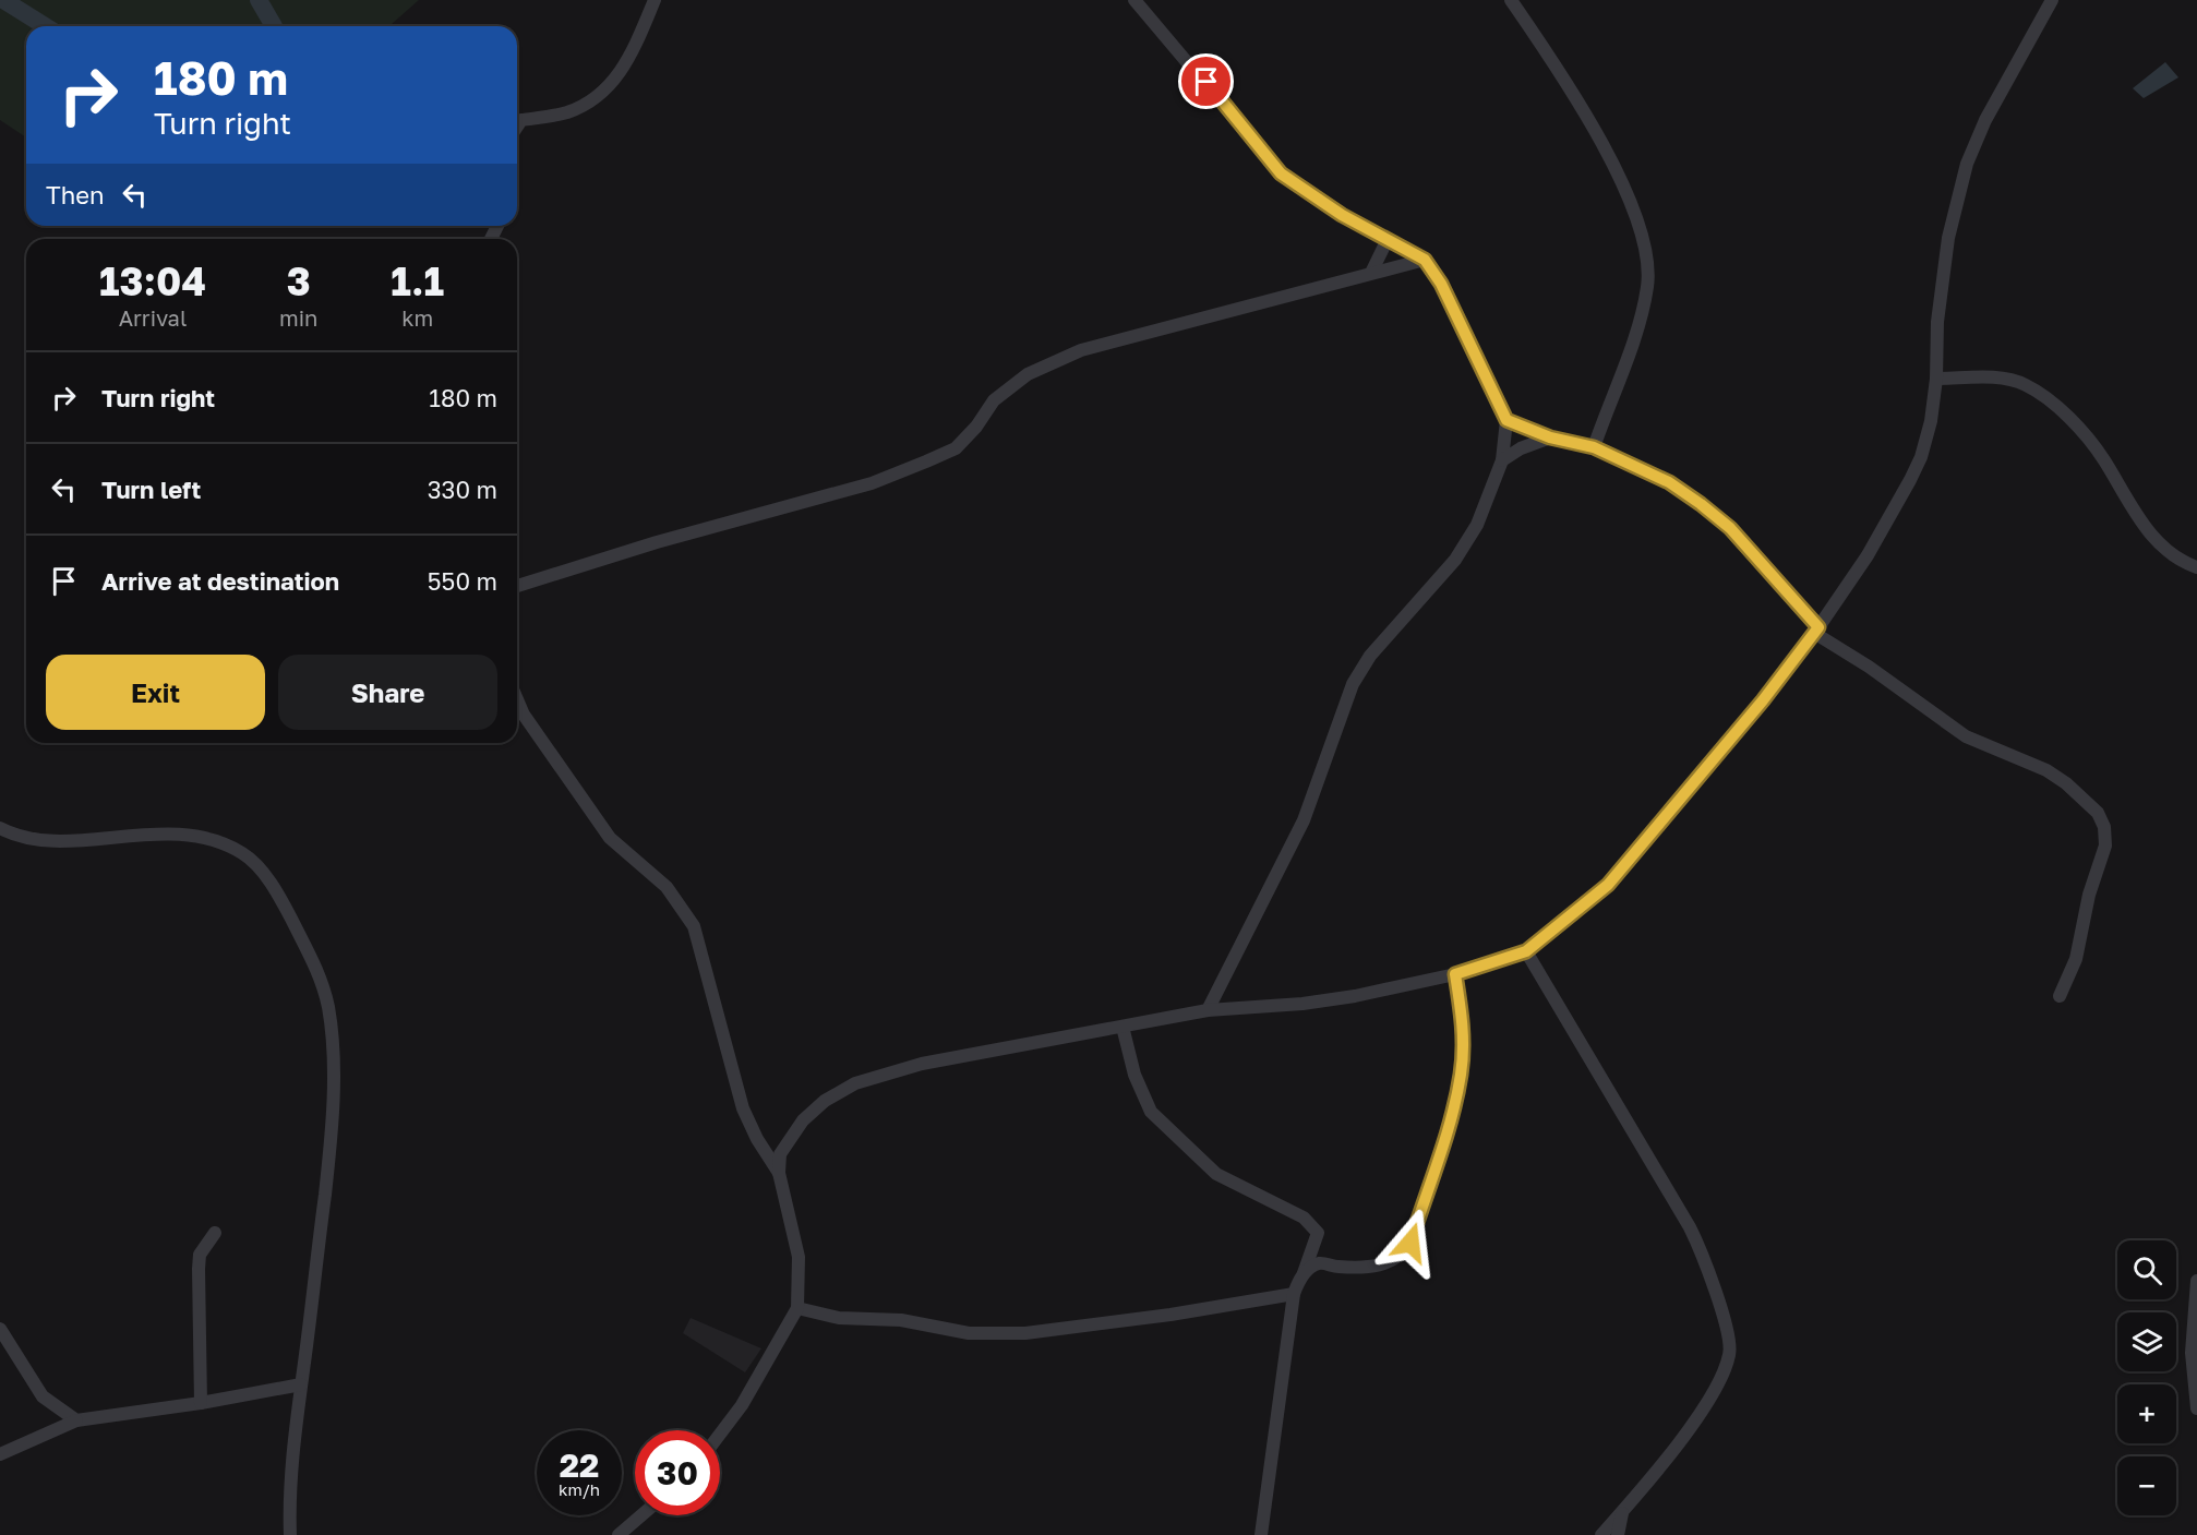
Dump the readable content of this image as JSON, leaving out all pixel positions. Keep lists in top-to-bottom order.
{
  "page": {
    "turn": ["180 m", "Turn right"],
    "then": "Then",
    "eta": [
      "13:04",
      "Arrival",
      "3",
      "min",
      "1.1",
      "km"
    ],
    "list": [
      {
        "name": "Turn right",
        "value": "180 m"
      },
      {
        "name": "Turn left",
        "value": "330 m"
      },
      {
        "name": "Arrive at destination",
        "value": "550 m"
      }
    ],
    "buttons": ["Exit", "Share"],
    "map_buttons": ["+", "−"],
    "speed": "22 km/h",
    "limit": "30"
  }
}
